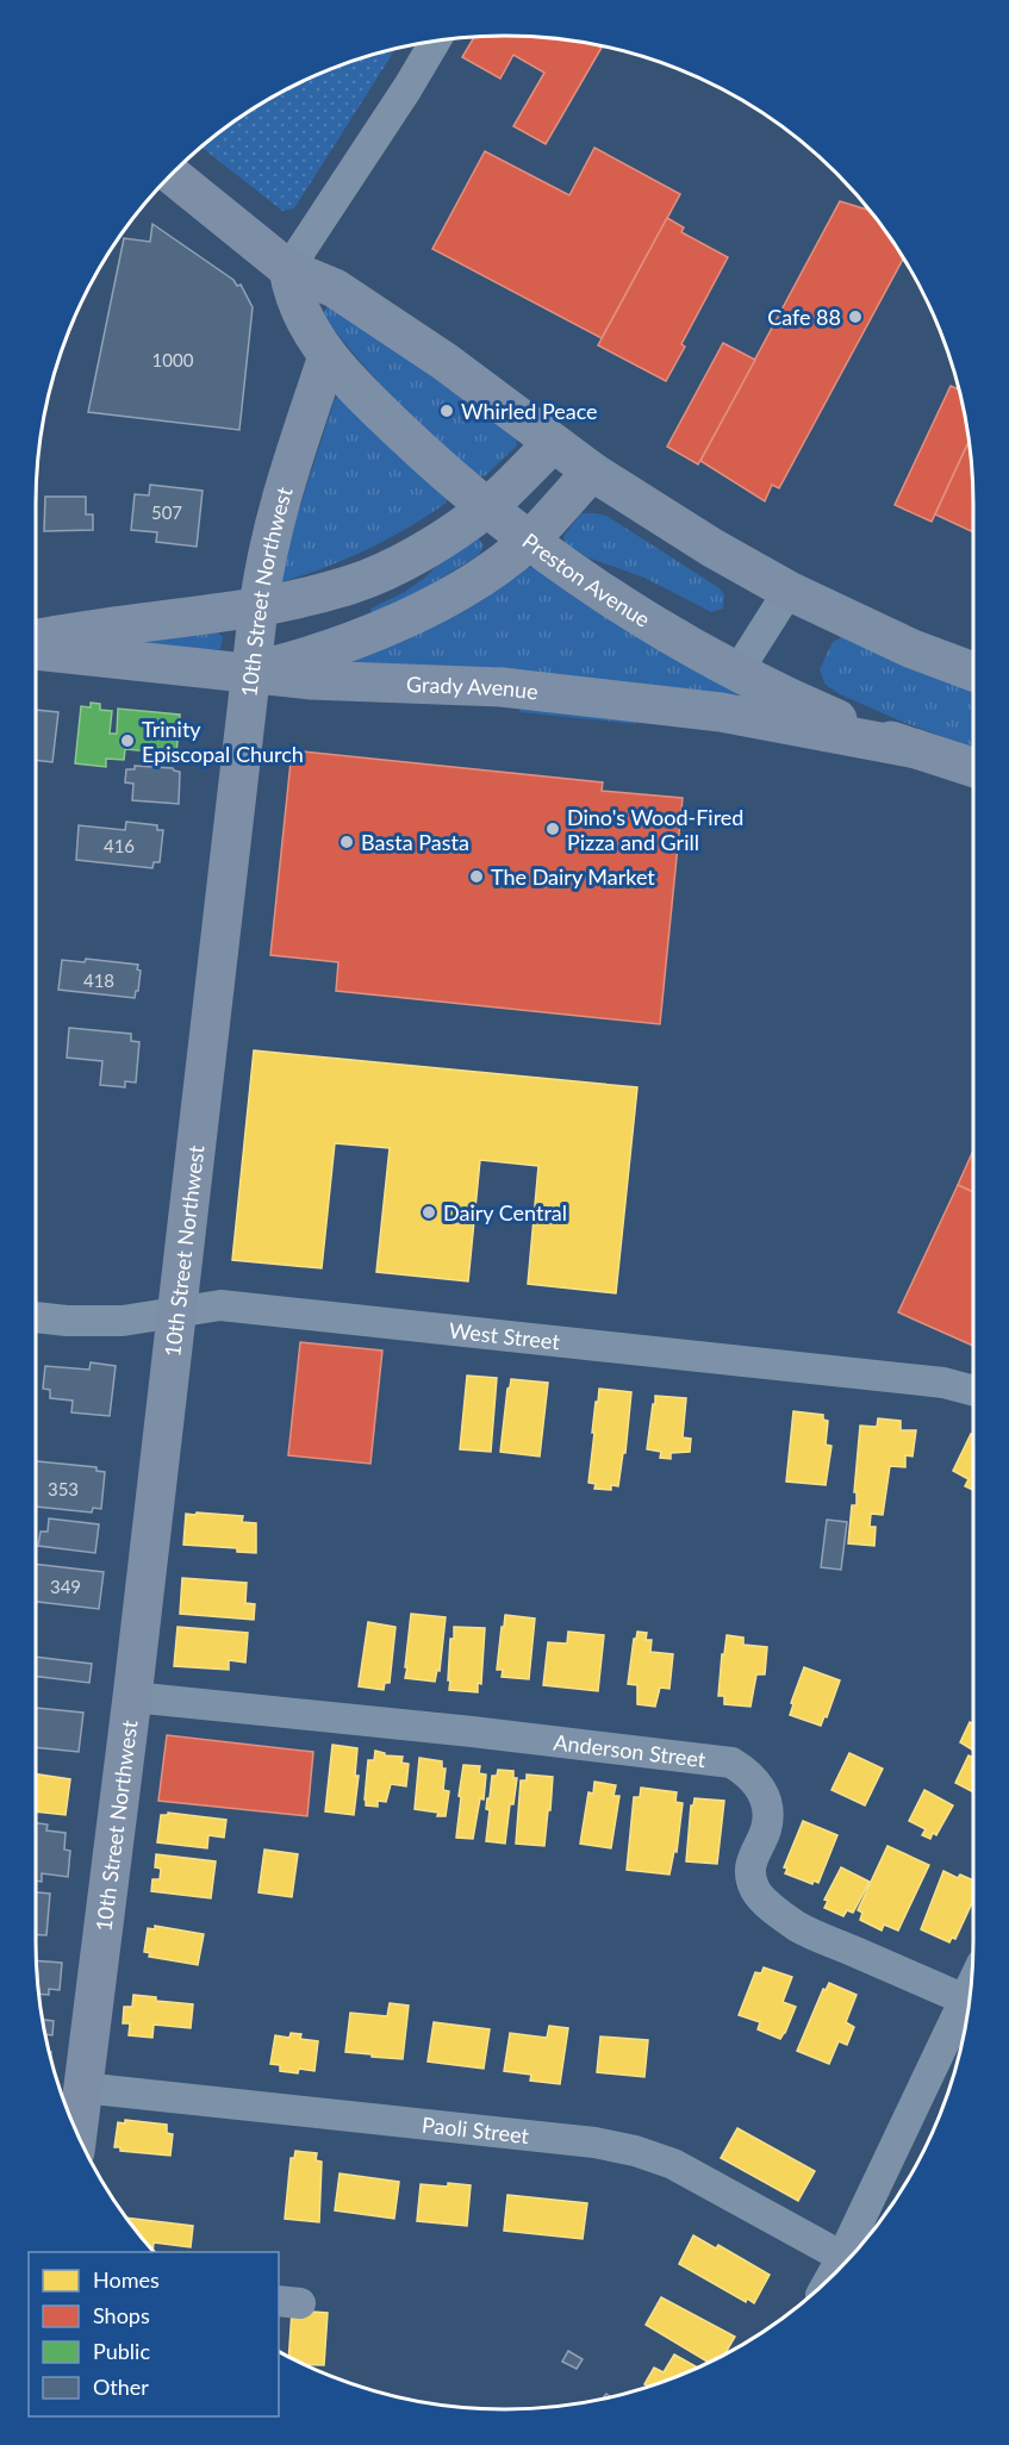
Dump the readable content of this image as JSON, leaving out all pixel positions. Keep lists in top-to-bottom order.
{
  "streets": {
    "main road": ["Preston Avenue", "10th Street Northwest", "Grady Avenue"],
    "street": ["West Street", "Anderson Street", "Paoli Street"]
  },
  "crossings": [
    ["Preston Avenue", "10th Street Northwest"],
    ["Preston Avenue", "Grady Avenue"],
    ["10th Street Northwest", "Grady Avenue"],
    ["10th Street Northwest", "West Street"],
    ["10th Street Northwest", "Anderson Street"],
    ["10th Street Northwest", "Paoli Street"]
  ],
  "places": [
    "Cafe 88",
    "Whirled Peace",
    "Trinity Episcopal Church",
    "Dino's Wood-Fired Pizza and Grill",
    "Basta Pasta",
    "The Dairy Market",
    "Dairy Central"
  ],
  "house_numbers": [
    "1000",
    "507",
    "416",
    "418",
    "353",
    "349"
  ],
  "legend": [
    "Homes",
    "Shops",
    "Public",
    "Other"
  ]
}
